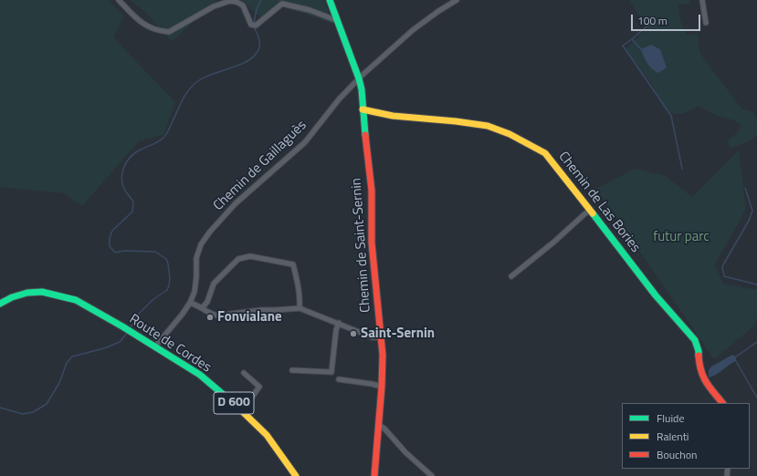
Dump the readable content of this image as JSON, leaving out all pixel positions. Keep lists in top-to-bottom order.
{
  "streets": {
    "street": [
      "Chemin de Gaillaguès",
      "Chemin de Las Bories",
      "Chemin de Saint-Sernin",
      "Route de Cordes",
      "D 600"
    ]
  },
  "crossings": [
    ["Chemin de Gaillaguès", "Chemin de Saint-Sernin"],
    ["Chemin de Gaillaguès", "Route de Cordes"],
    ["Chemin de Las Bories", "Chemin de Saint-Sernin"]
  ],
  "parks": ["futur parc"],
  "places": ["Fonvialane", "Saint-Sernin"],
  "legend": ["Fluide", "Ralenti", "Bouchon"],
  "scale_bar": "100 m"
}
